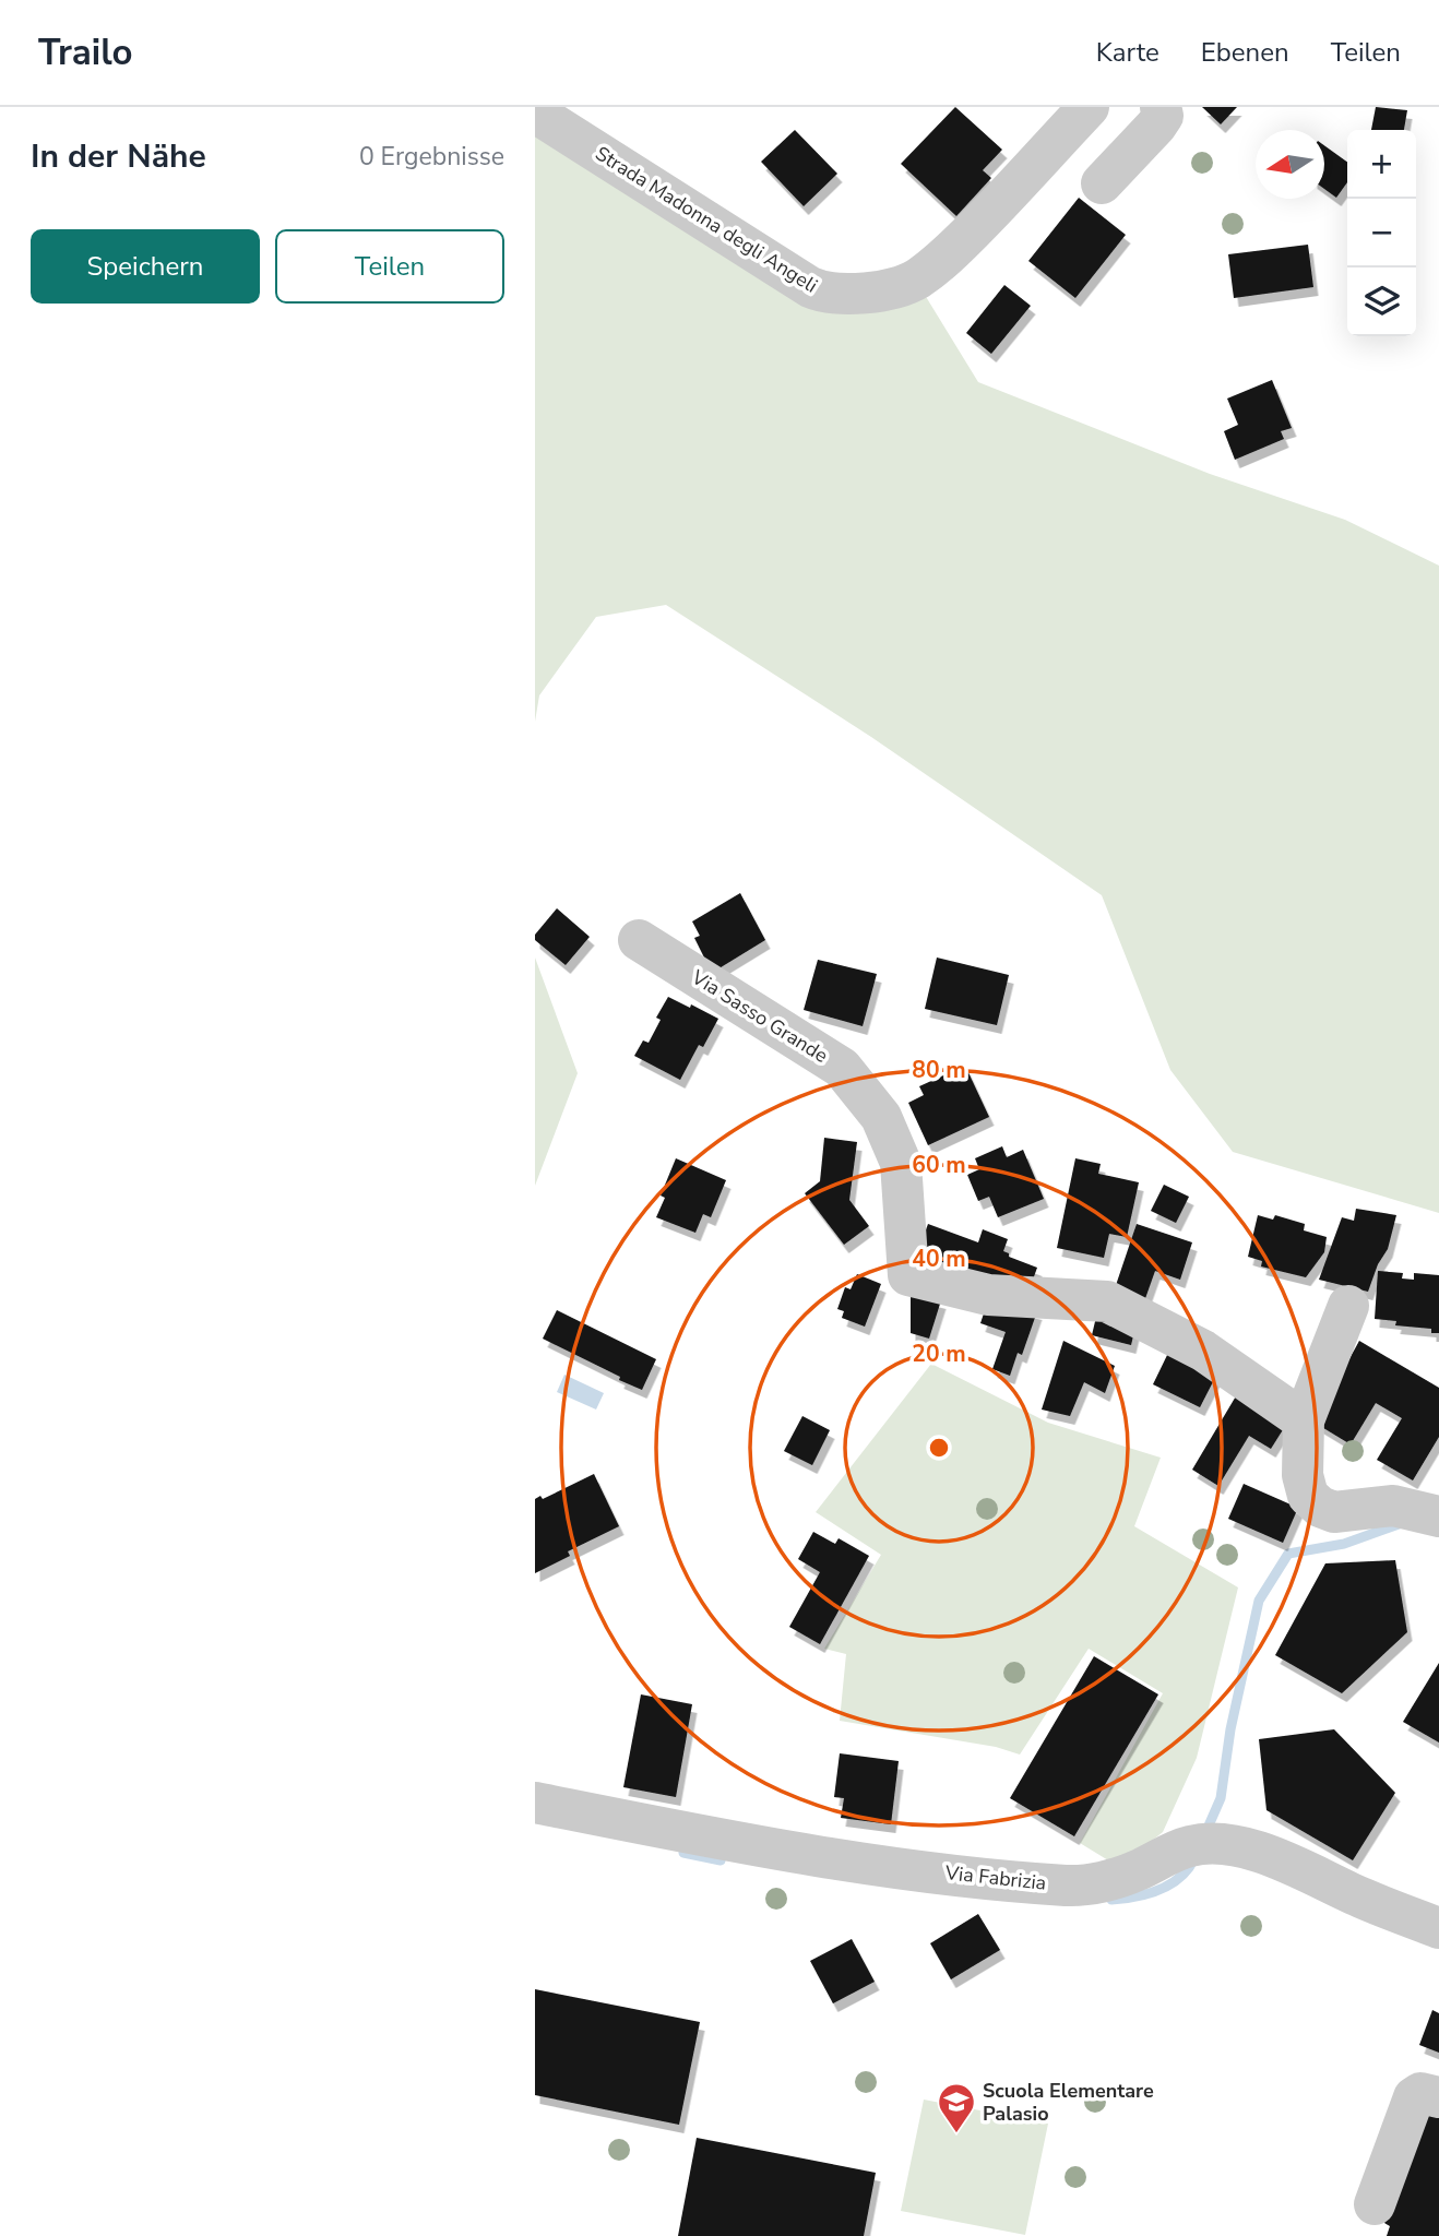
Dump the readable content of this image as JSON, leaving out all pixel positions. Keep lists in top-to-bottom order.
{
  "streets": {
    "street": ["Strada Madonna degli Angeli", "Via Sasso Grande", "Via Fabrizia"]
  },
  "places": {
    "school or university": ["Scuola Elementare Palasio"]
  },
  "north": "left",
  "page": {
    "header": "Trailo",
    "nav": ["Karte", "Ebenen", "Teilen"],
    "heading": ["In der Nähe", "0 Ergebnisse"],
    "map_buttons": ["+", "−"],
    "buttons": ["Speichern", "Teilen"]
  },
  "rings": [
    "80 m",
    "60 m",
    "40 m",
    "20 m"
  ]
}
